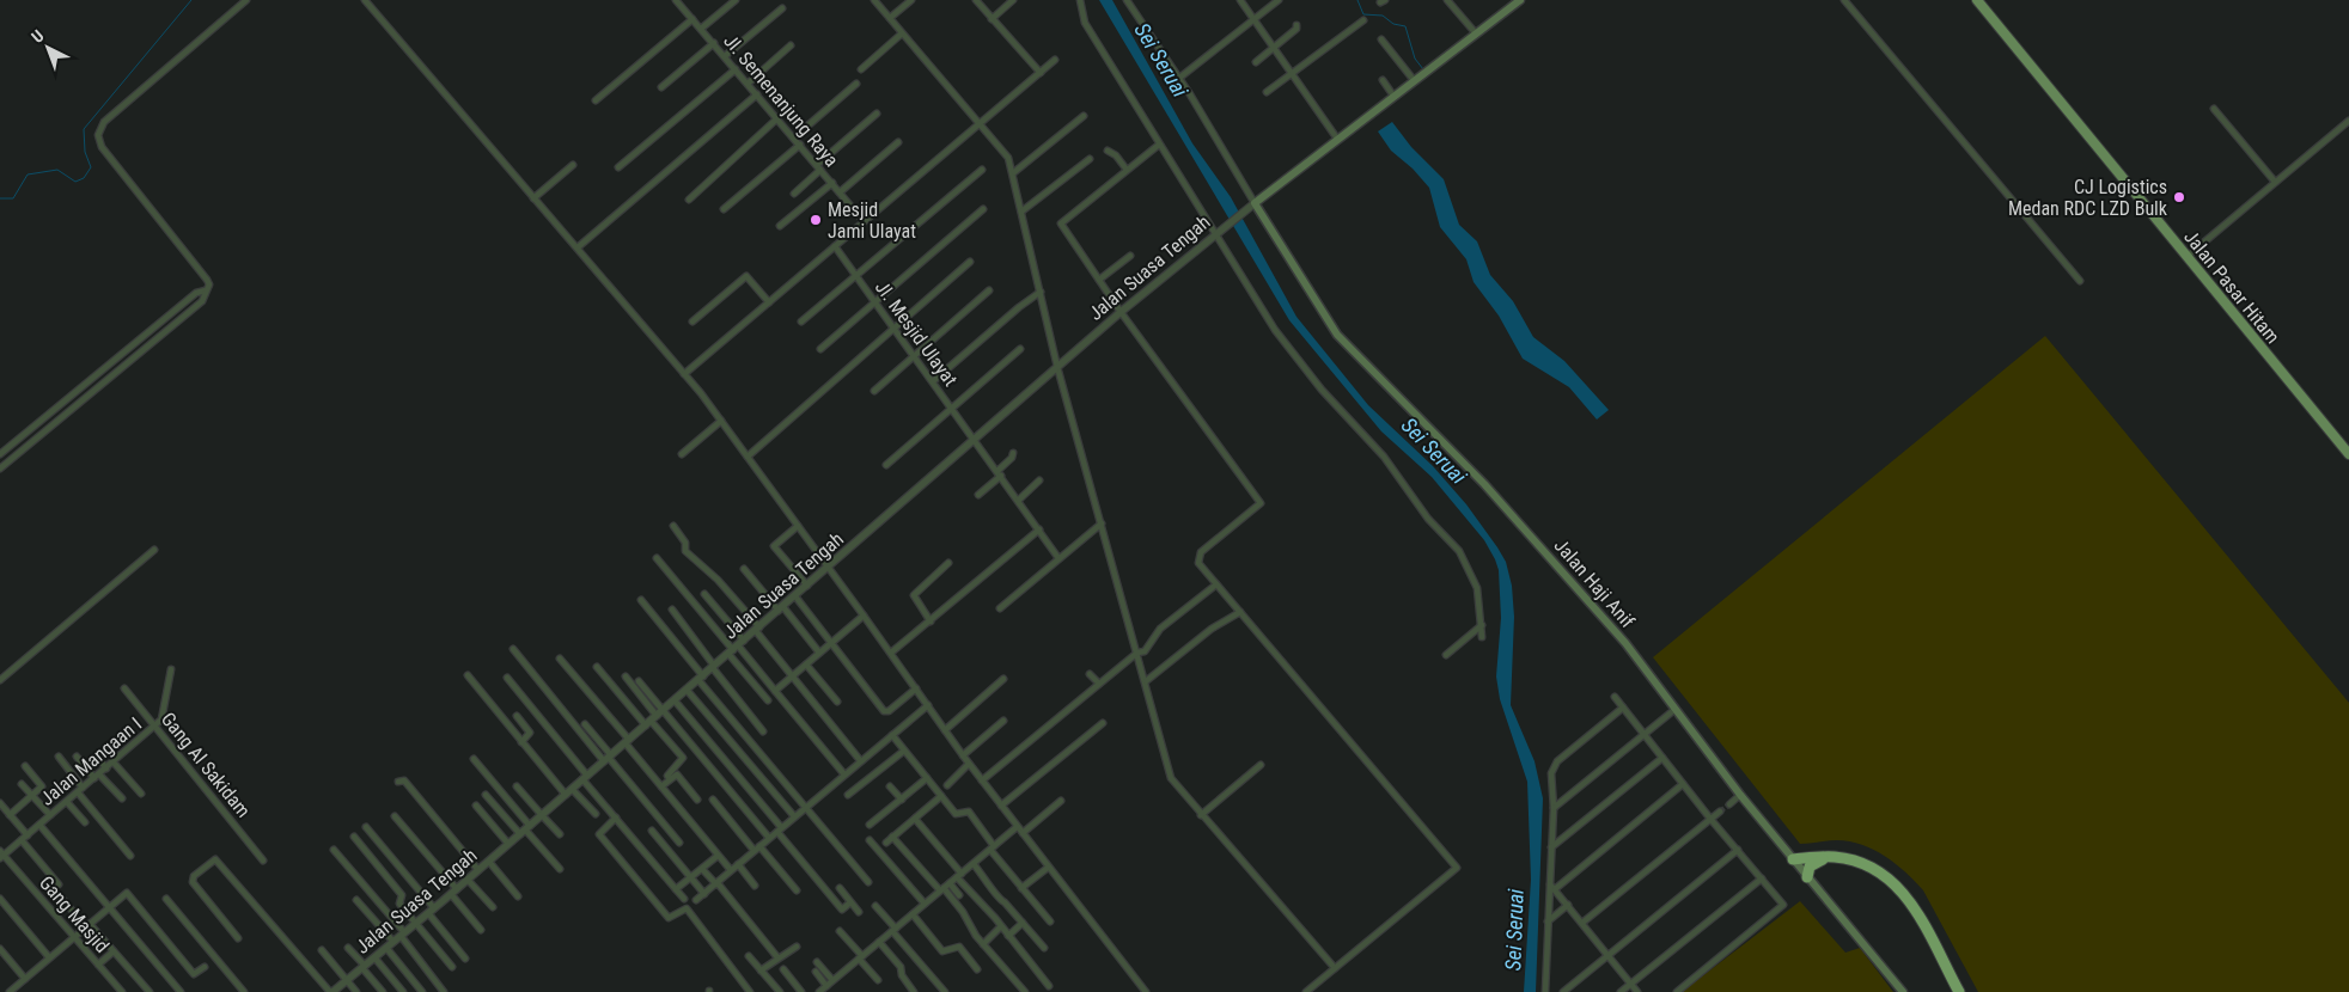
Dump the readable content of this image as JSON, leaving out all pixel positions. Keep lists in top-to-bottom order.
{
  "streets": {
    "main road": ["Jalan Pasar Hitam", "Jalan Haji Anif"],
    "street": [
      "Jl. Semenanjung Raya",
      "Jalan Suasa Tengah",
      "Jl. Mesjid Ulayat",
      "Jalan Mangaan I",
      "Gang Al Sakidam",
      "Gang Masjid"
    ]
  },
  "crossings": [
    ["Jalan Suasa Tengah", "Jl. Mesjid Ulayat"],
    ["Jalan Suasa Tengah", "Jalan Haji Anif"],
    ["Jalan Mangaan I", "Gang Al Sakidam"],
    ["Jalan Mangaan I", "Gang Masjid"]
  ],
  "water": ["Sei Seruai"],
  "places": ["CJ Logistics Medan RDC LZD Bulk", "Mesjid Jami Ulayat"],
  "north": "top left"
}
